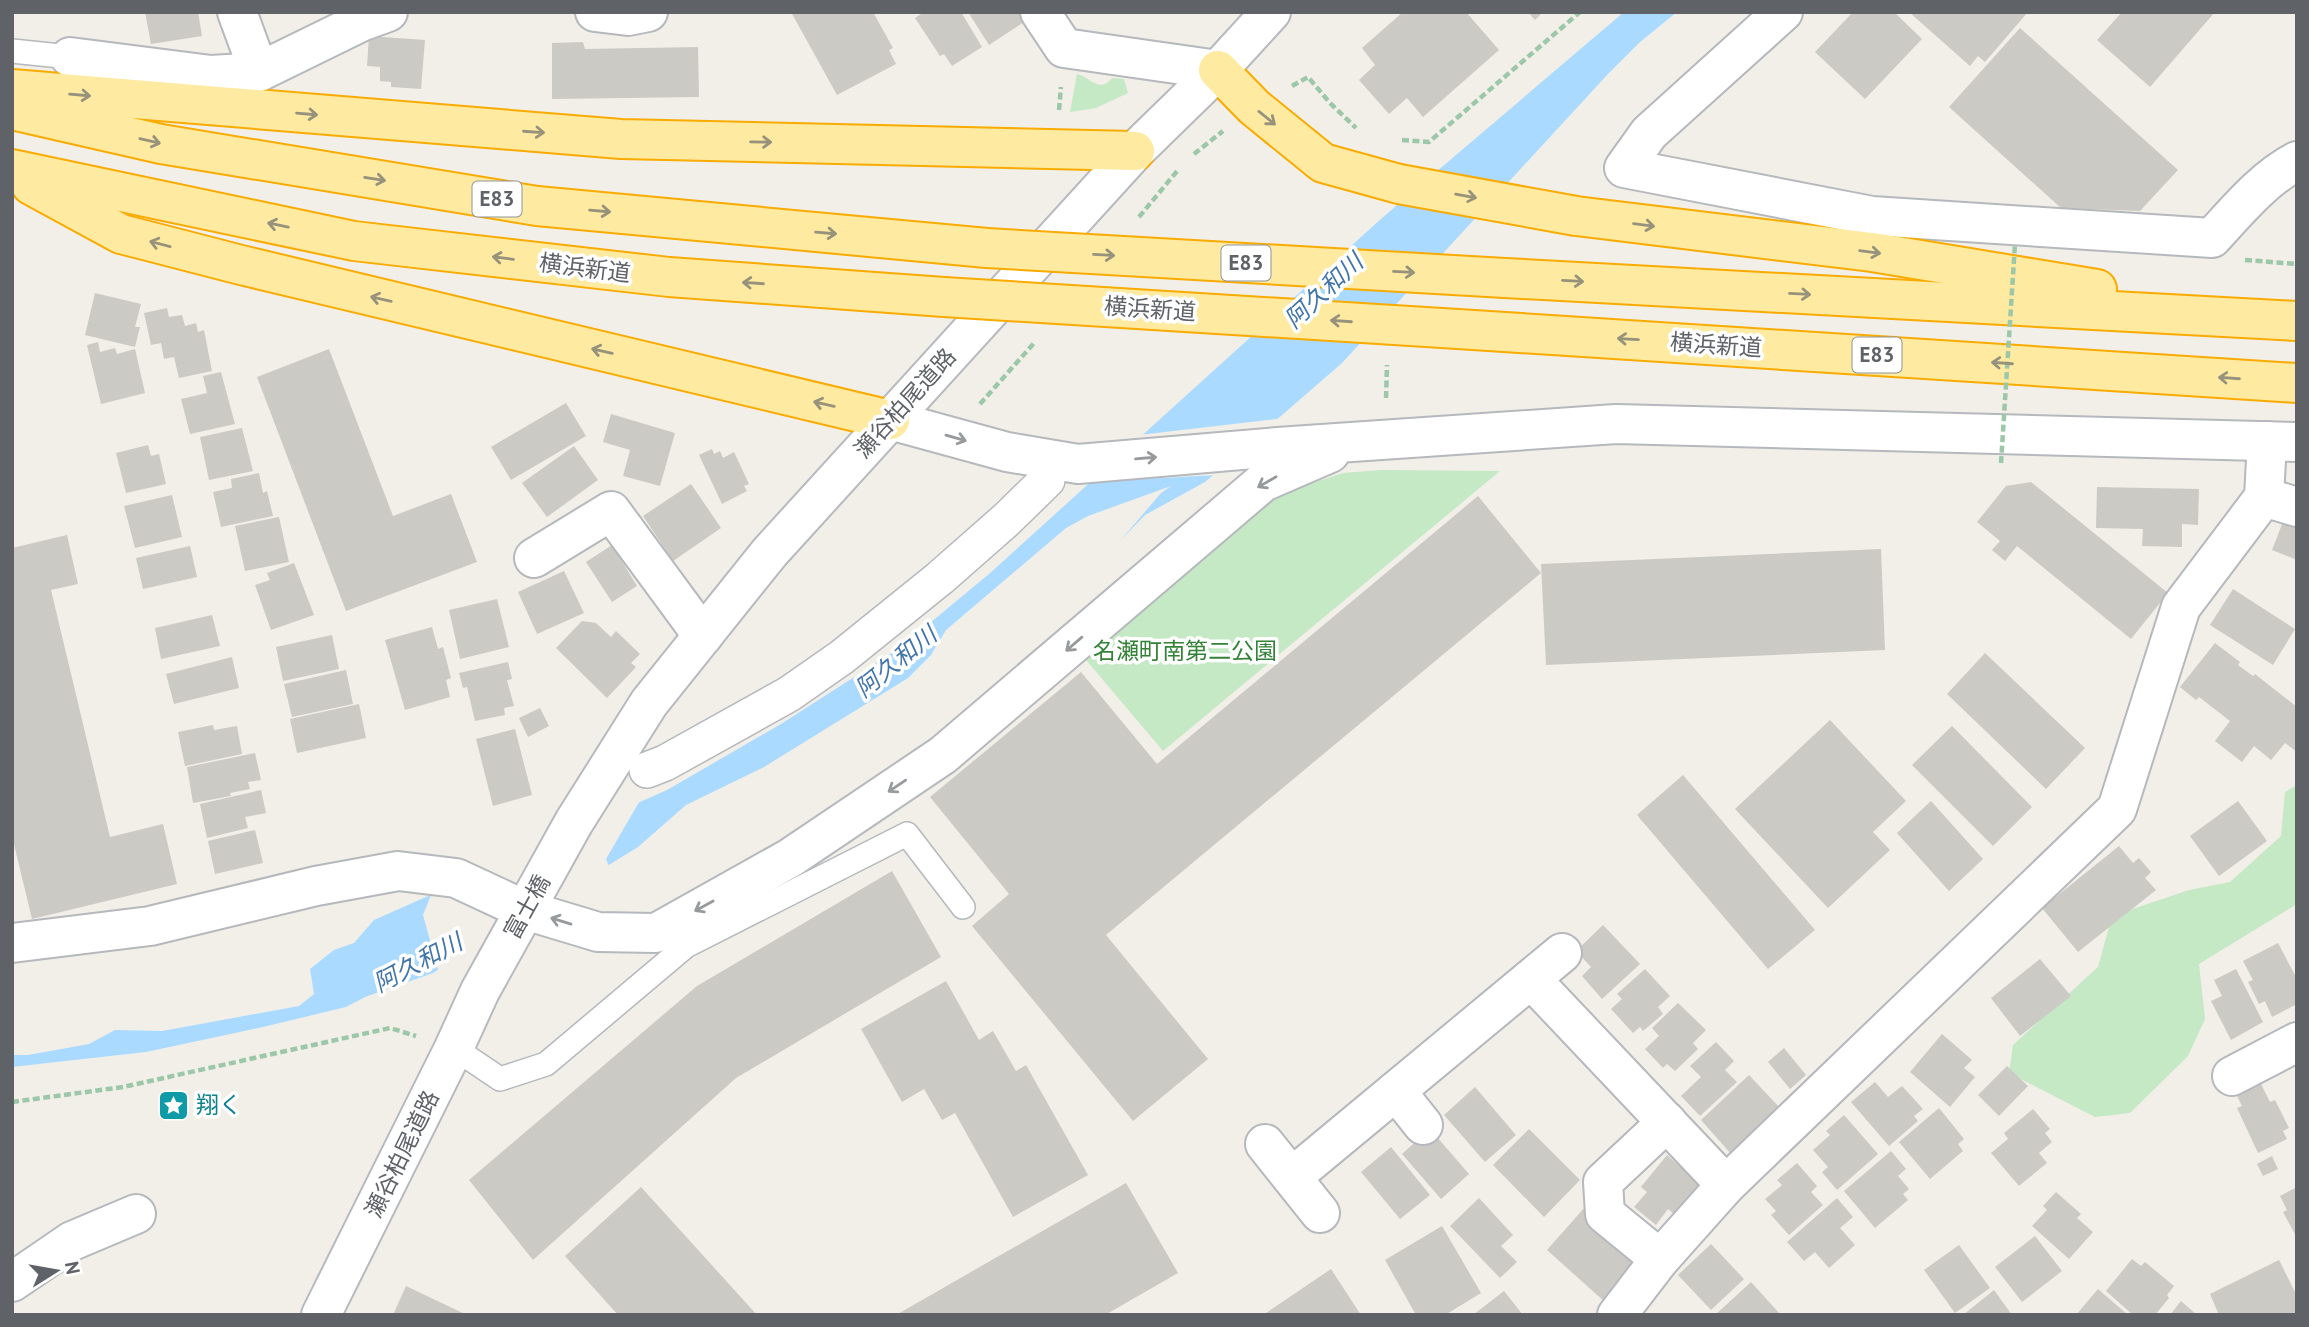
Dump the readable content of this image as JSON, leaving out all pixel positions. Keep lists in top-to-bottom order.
{
  "streets": {
    "highway": ["E83", "横浜新道"],
    "street": ["瀬谷柏尾道路", "富士橋"]
  },
  "crossings": [
    ["瀬谷柏尾道路", "富士橋"]
  ],
  "water": ["阿久和川"],
  "parks": ["名瀬町南第二公園"],
  "places": {
    "place": ["翔く"]
  },
  "north": "right"
}
